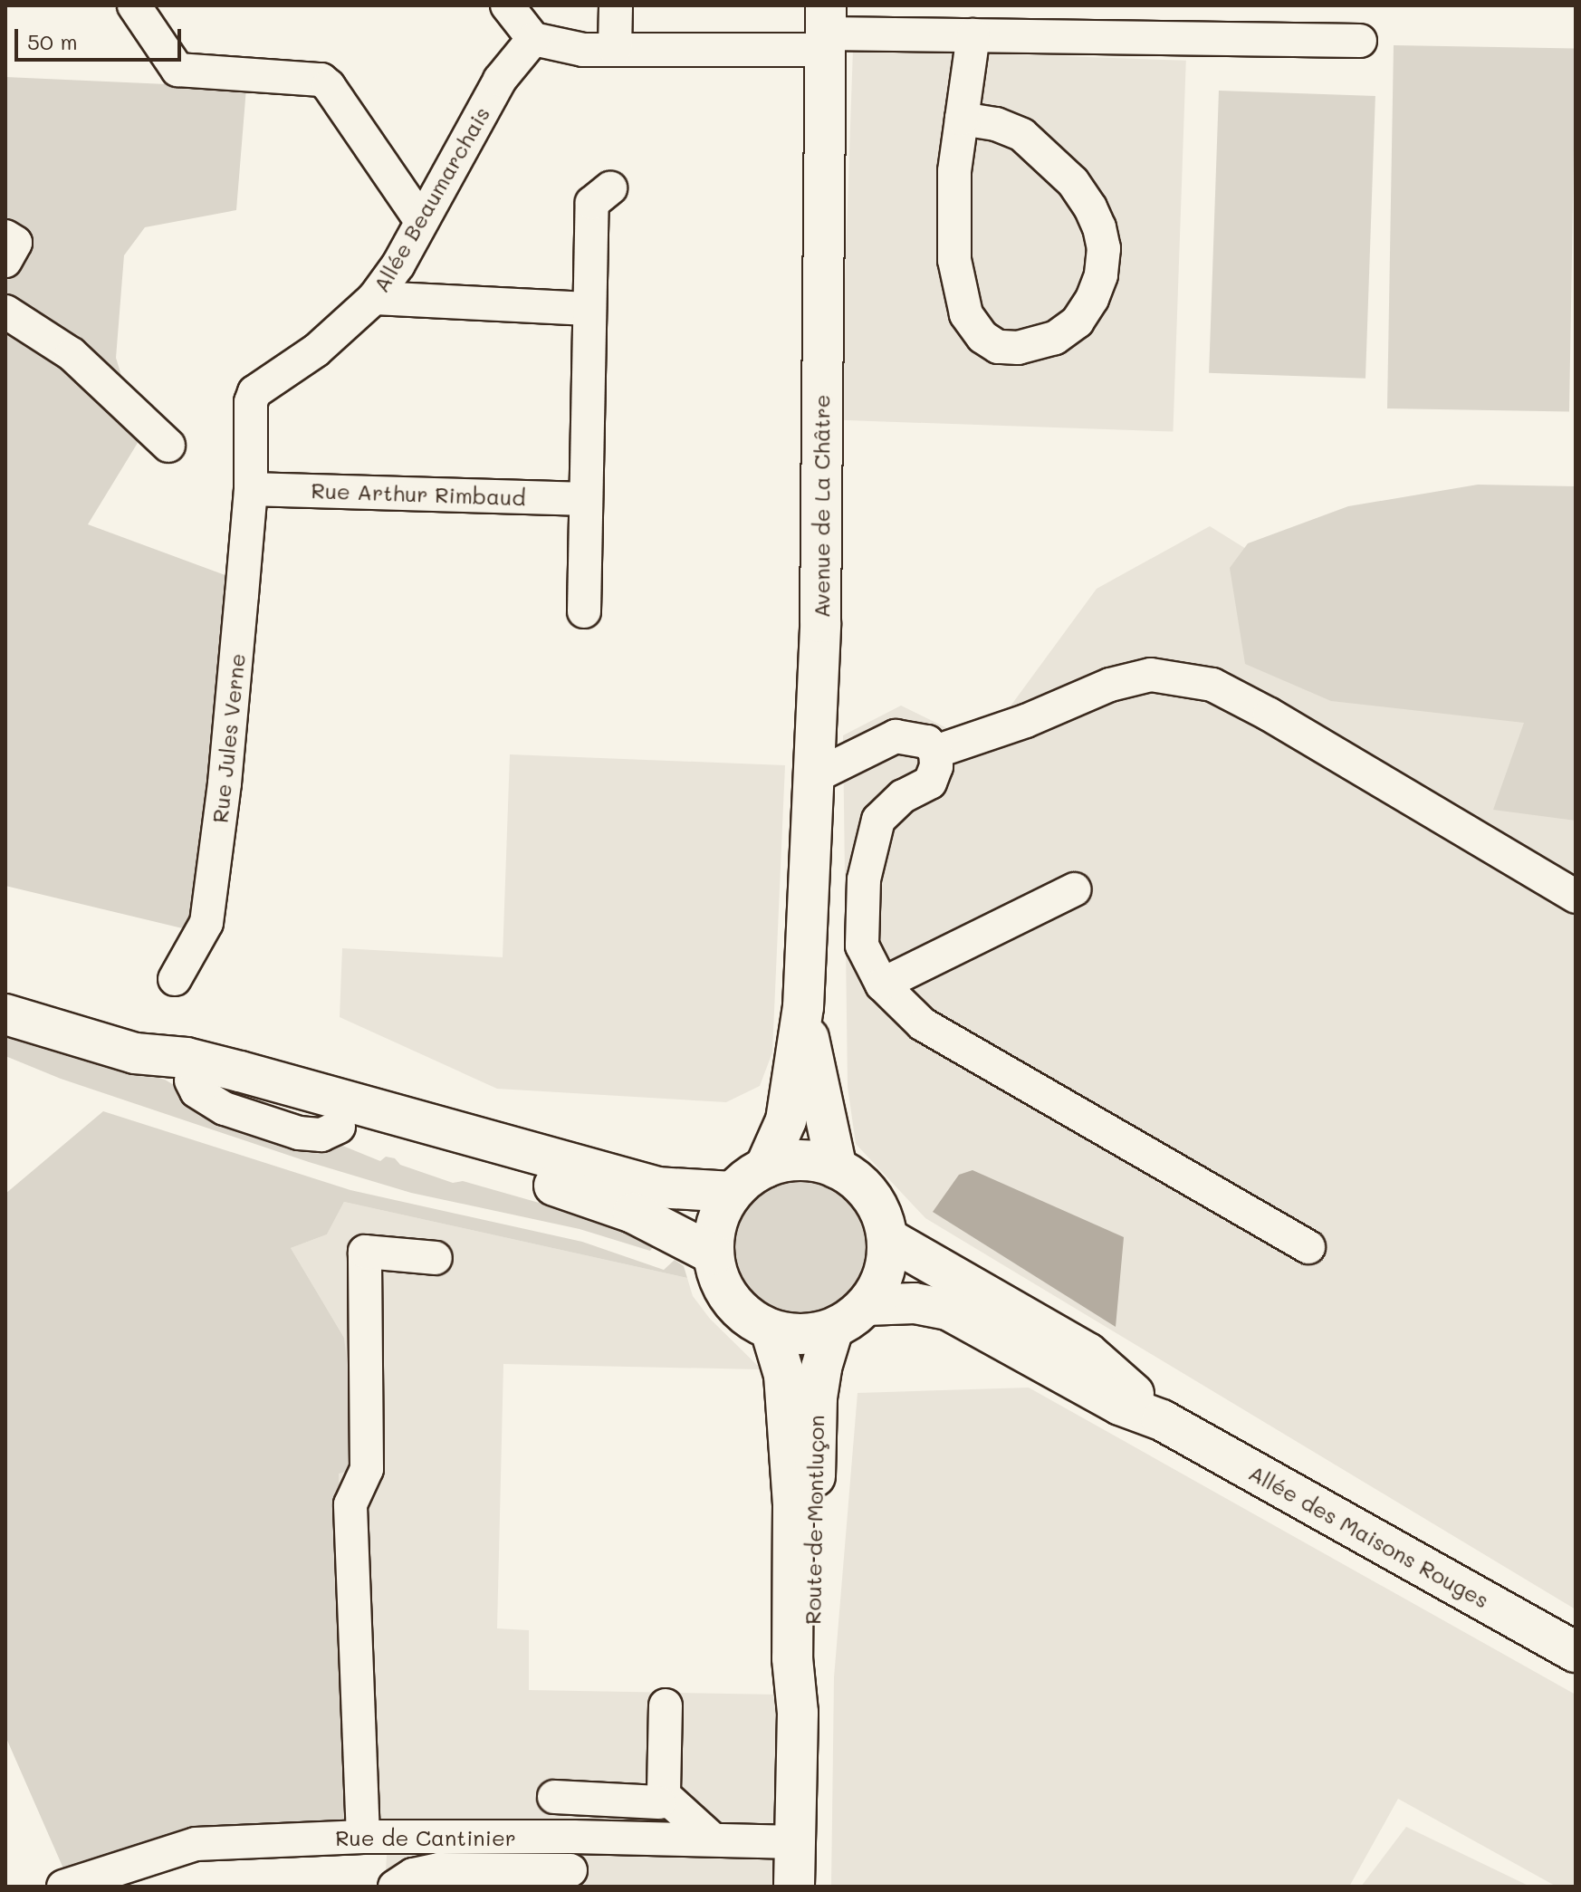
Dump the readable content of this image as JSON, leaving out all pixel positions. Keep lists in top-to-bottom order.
{
  "streets": {
    "main road": ["Avenue de La Châtre", "Route de Montluçon", "Allée des Maisons Rouges"],
    "street": [
      "Allée Beaumarchais",
      "Rue Arthur Rimbaud",
      "Rue Jules Verne",
      "Rue de Cantinier"
    ]
  },
  "crossings": [
    ["Allée Beaumarchais", "Rue Arthur Rimbaud"],
    ["Allée Beaumarchais", "Rue Jules Verne"],
    ["Rue Arthur Rimbaud", "Rue Jules Verne"],
    ["Avenue de La Châtre", "Route de Montluçon"],
    ["Avenue de La Châtre", "Allée des Maisons Rouges"],
    ["Route de Montluçon", "Allée des Maisons Rouges"],
    ["Route de Montluçon", "Rue de Cantinier"]
  ],
  "scale_bar": "50 m"
}
